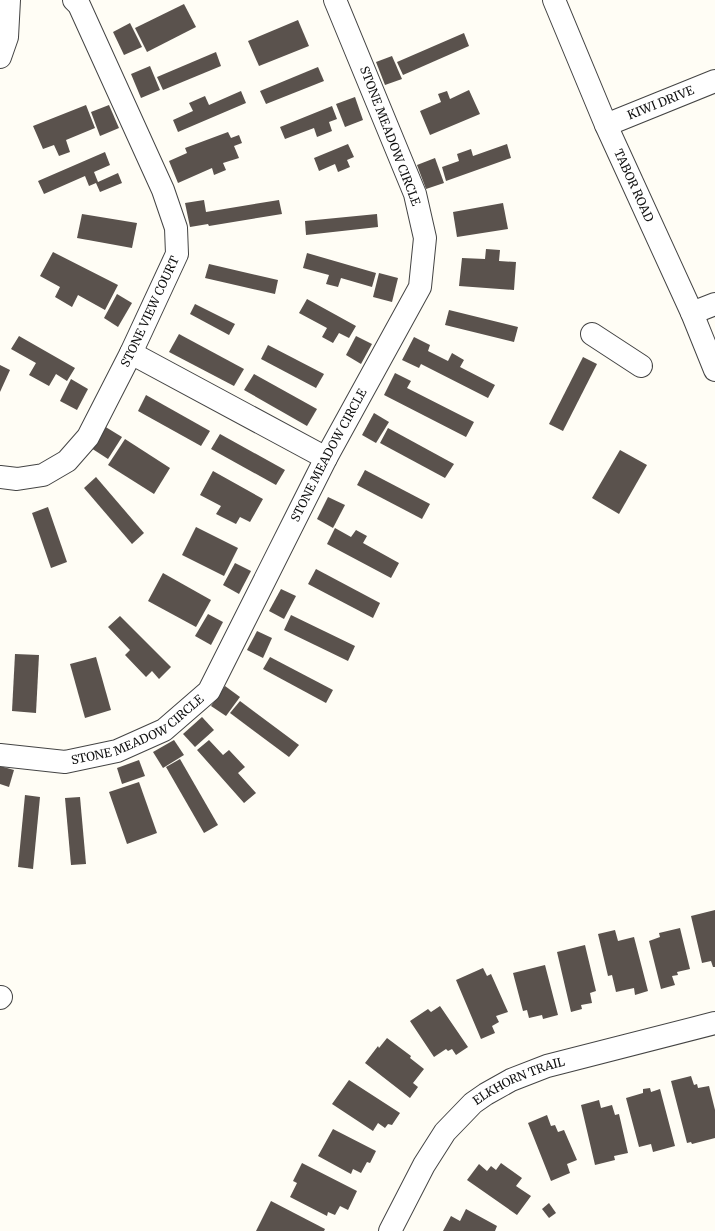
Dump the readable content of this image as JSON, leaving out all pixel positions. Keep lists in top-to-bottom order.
{
  "streets": {
    "street": [
      "KIWI DRIVE",
      "STONE MEADOW CIRCLE",
      "TABOR ROAD",
      "STONE VIEW COURT",
      "ELKHORN TRAIL"
    ]
  },
  "crossings": [
    ["KIWI DRIVE", "TABOR ROAD"]
  ]
}
